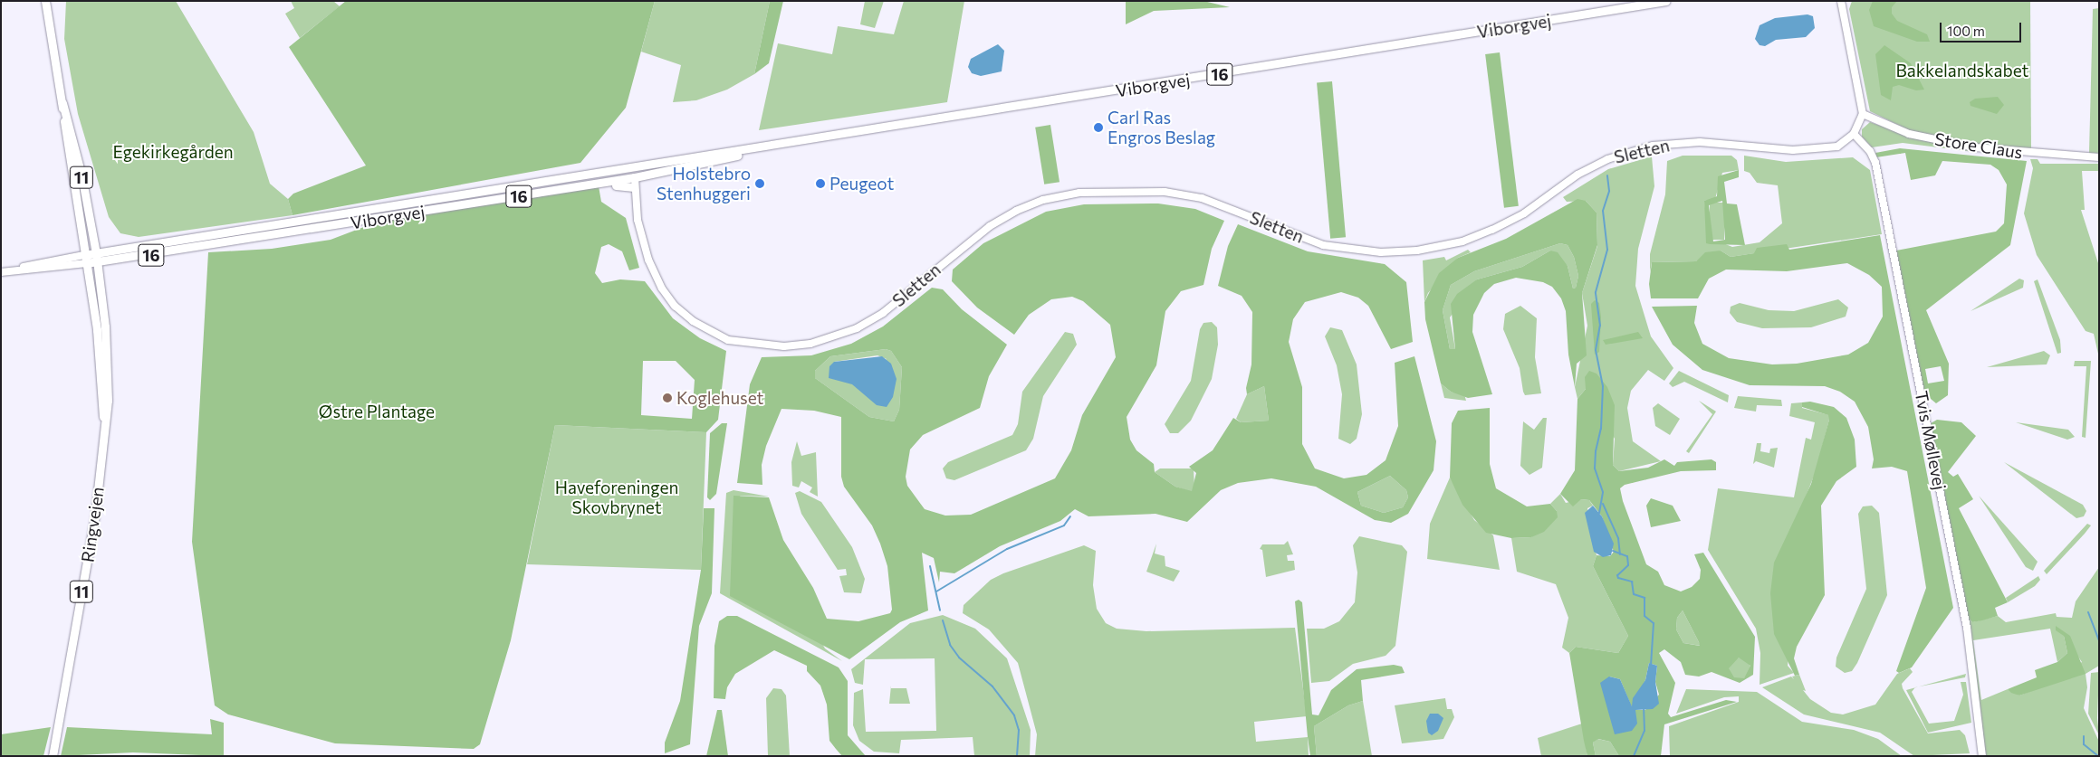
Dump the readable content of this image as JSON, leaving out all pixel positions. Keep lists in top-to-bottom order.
{
  "streets": {
    "main road": [
      "Viborgvej",
      "16",
      "11",
      "Ringvejen"
    ],
    "street": ["Store Claus", "Sletten", "Tvis Møllevej"]
  },
  "crossings": [
    ["Viborgvej", "Sletten"],
    ["Viborgvej", "Ringvejen"],
    ["Sletten", "Tvis Møllevej"]
  ],
  "parks": [
    "Bakkelandskabet",
    "Egekirkegården",
    "Østre Plantage",
    "Haveforeningen Skovbrynet"
  ],
  "places": [
    "Carl Ras Engros Beslag",
    "Holstebro Stenhuggeri",
    "Peugeot",
    "Koglehuset"
  ],
  "scale_bar": "100 m"
}
